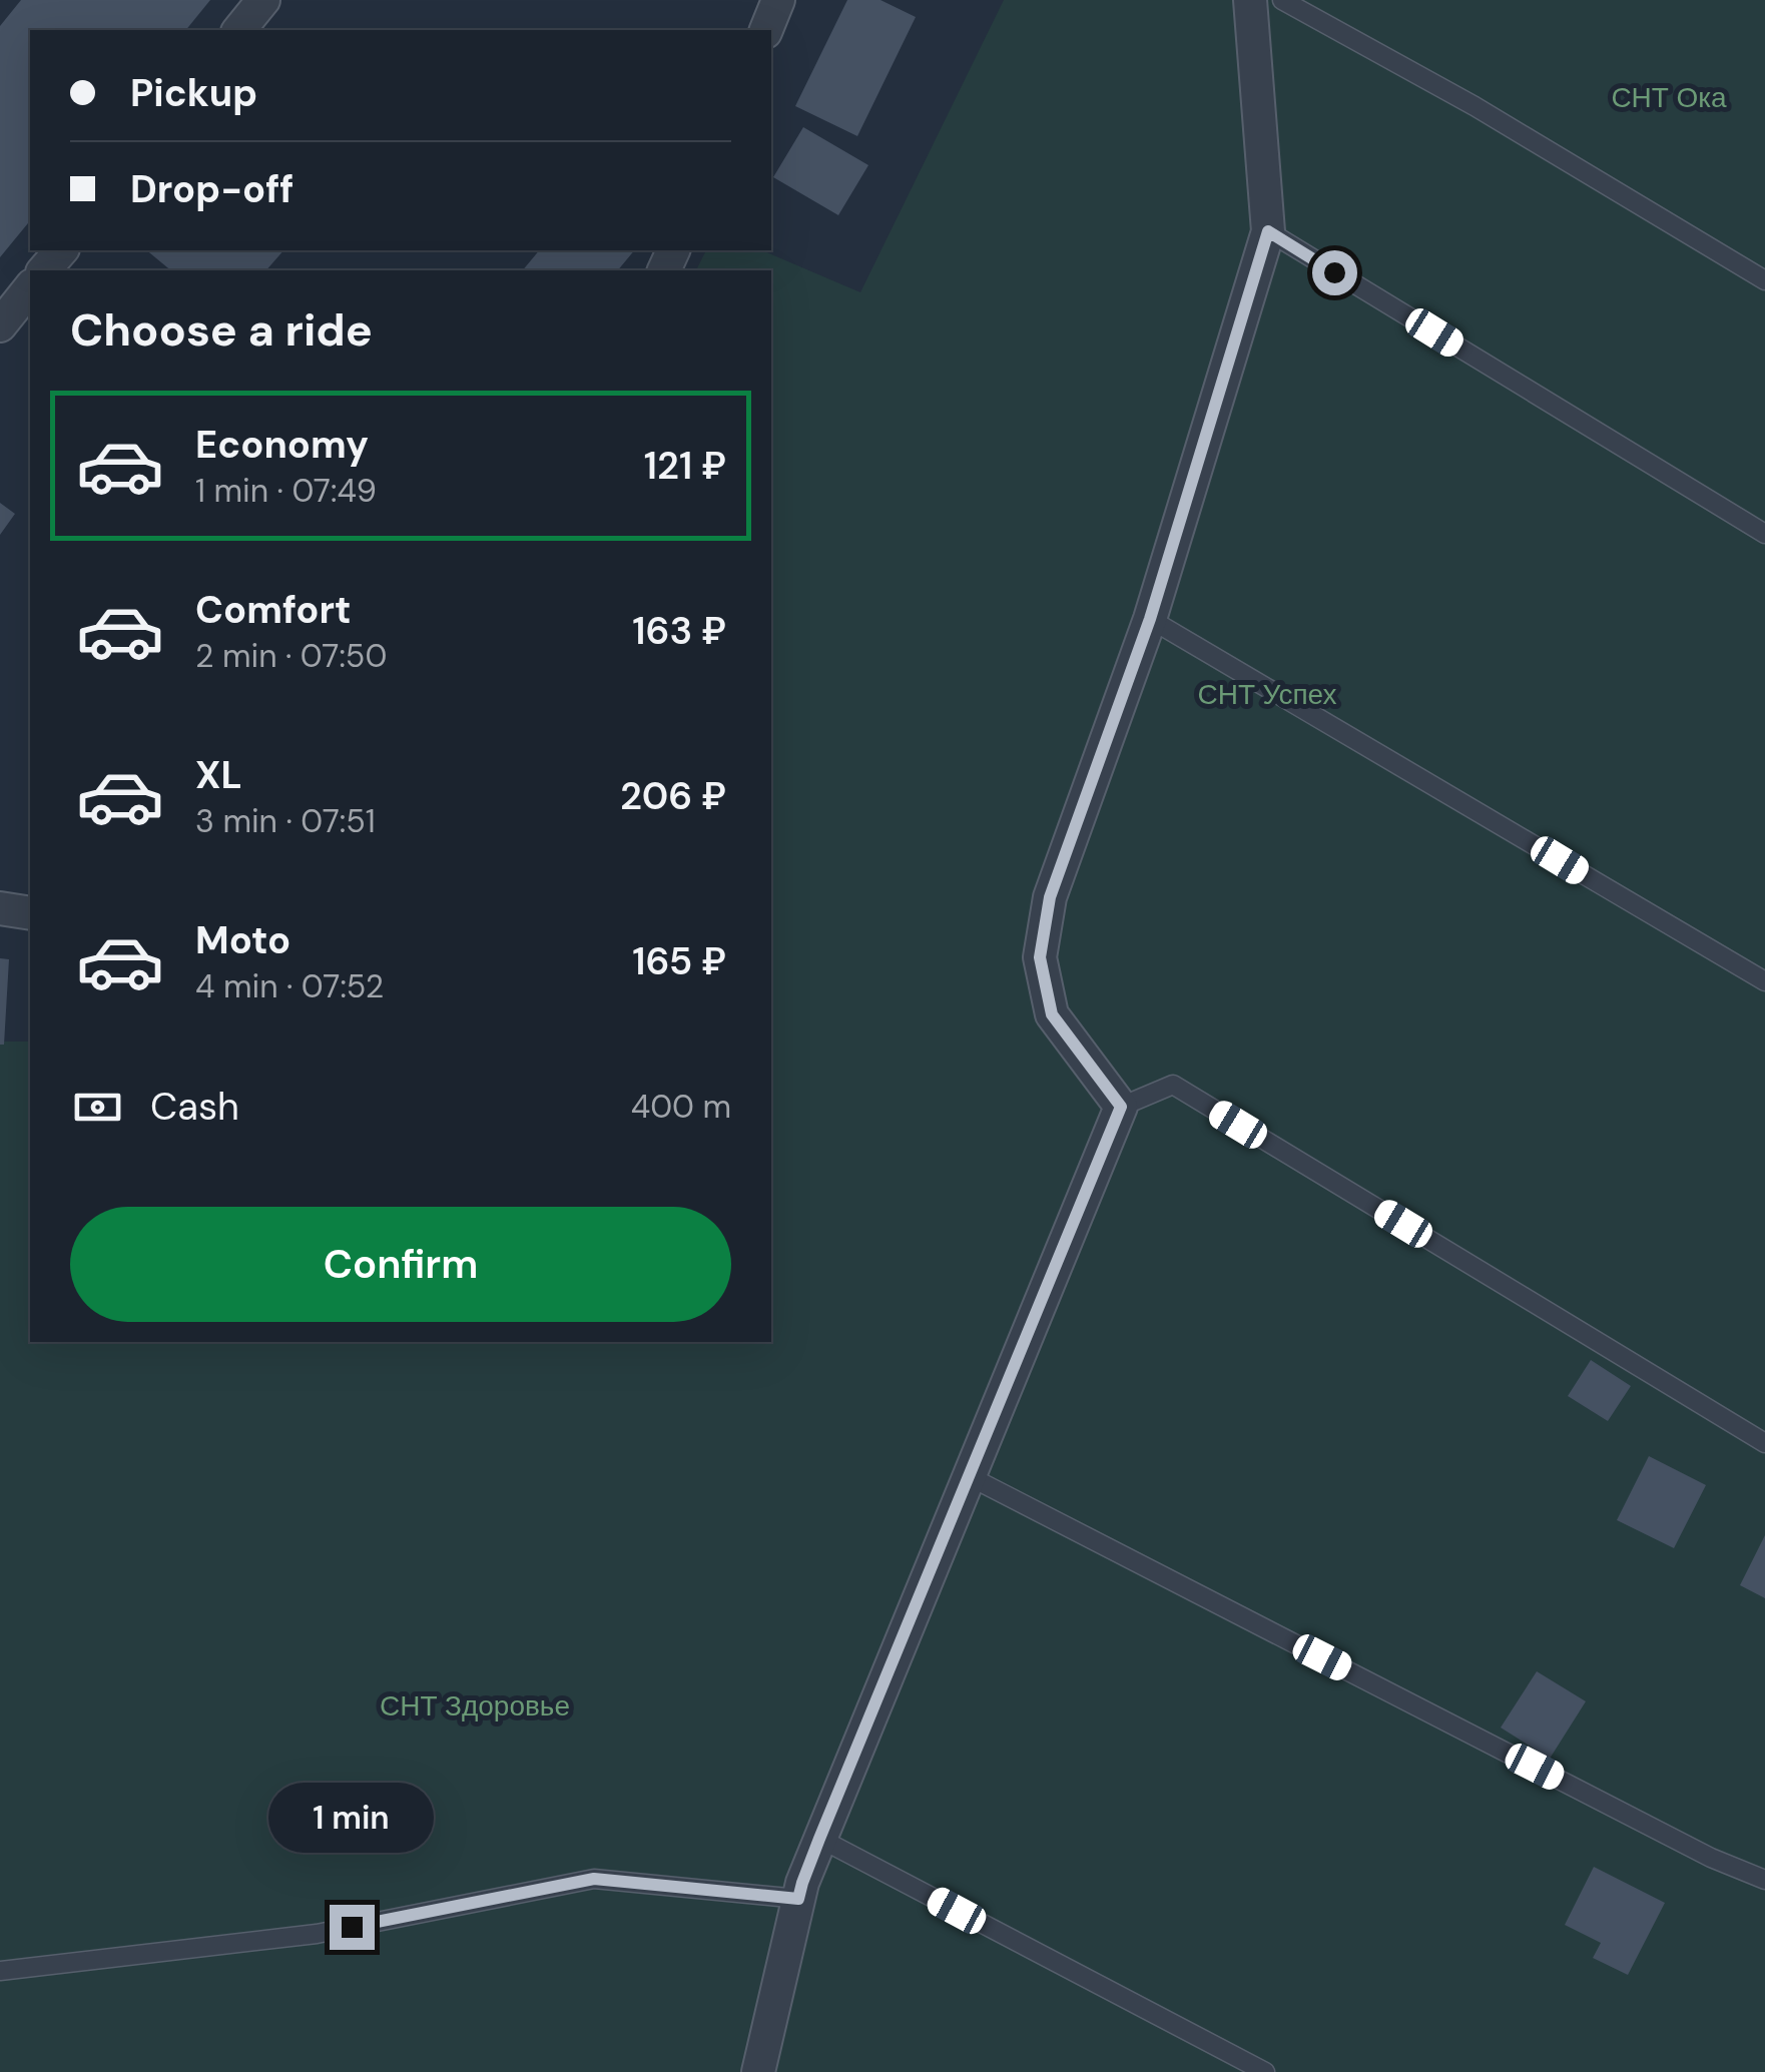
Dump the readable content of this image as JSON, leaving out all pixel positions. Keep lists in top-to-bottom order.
{
  "parks": ["СНТ Ока", "СНТ Успех", "СНТ Здоровье"],
  "page": {
    "banner": ["Pickup", "Drop-off"],
    "heading": "Choose a ride",
    "list": [
      {
        "name": "Economy",
        "note": "1 min · 07:49",
        "value": "121 ₽"
      },
      {
        "name": "Comfort",
        "note": "2 min · 07:50",
        "value": "163 ₽"
      },
      {
        "name": "XL",
        "note": "3 min · 07:51",
        "value": "206 ₽"
      },
      {
        "name": "Moto",
        "note": "4 min · 07:52",
        "value": "165 ₽"
      }
    ],
    "pay": ["Cash", "400 m"],
    "buttons": "Confirm",
    "bubble": "1 min"
  }
}
